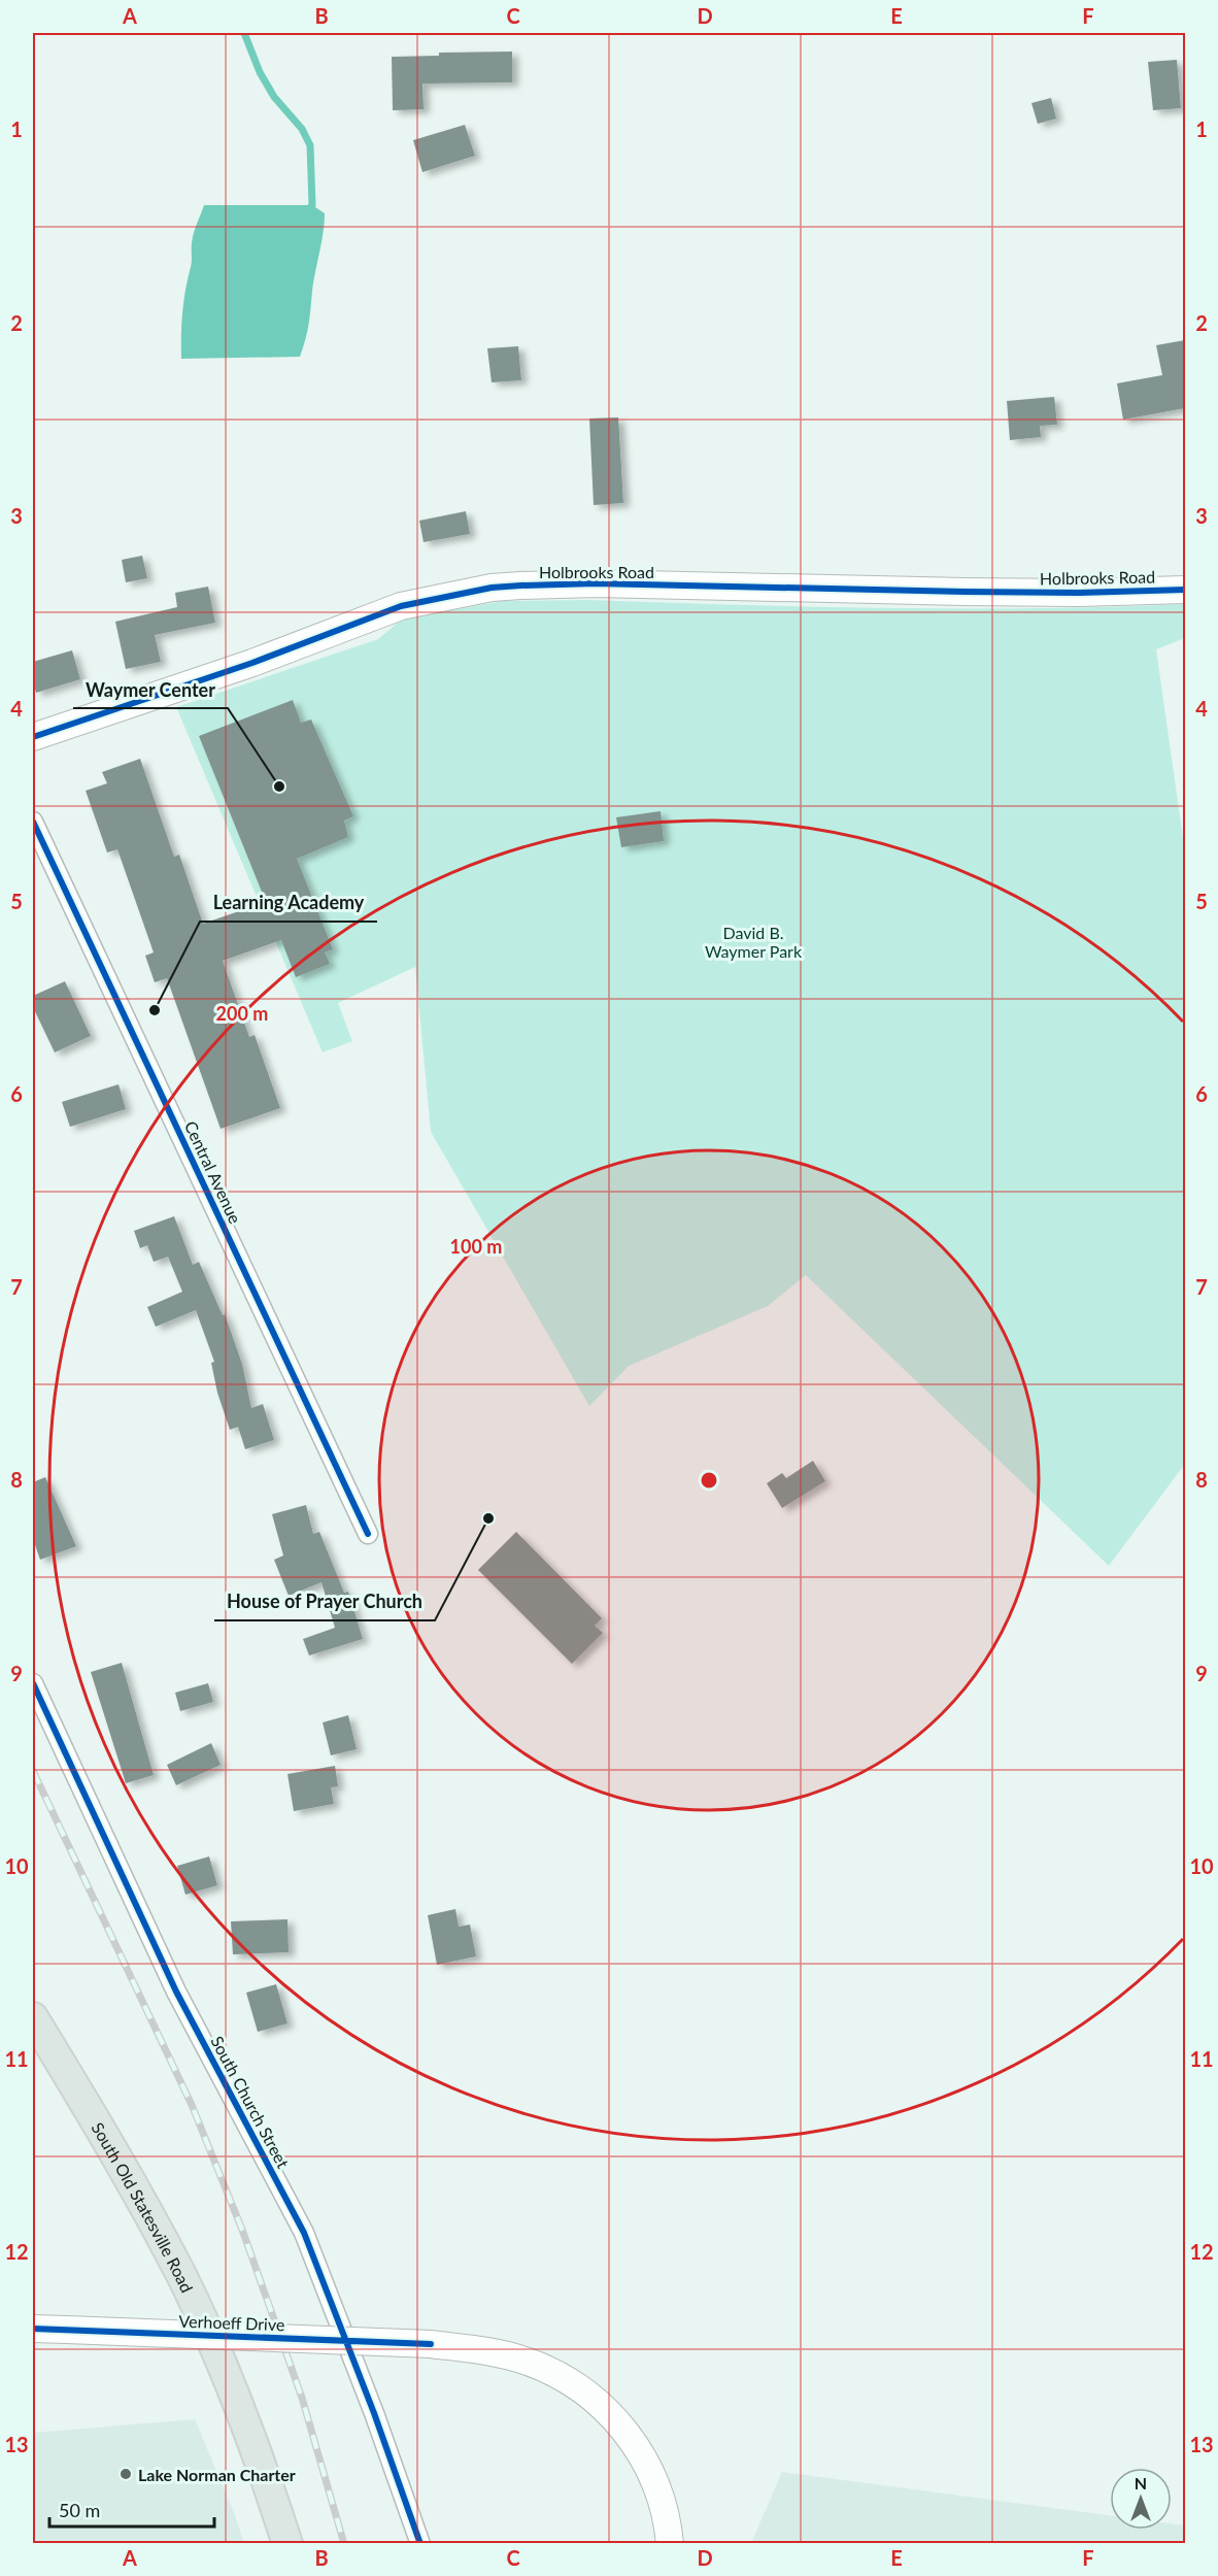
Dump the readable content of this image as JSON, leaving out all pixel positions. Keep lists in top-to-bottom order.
{
  "streets": {
    "main road": ["South Old Statesville Road"],
    "street": [
      "Holbrooks Road",
      "Central Avenue",
      "South Church Street",
      "Verhoeff Drive"
    ]
  },
  "parks": ["David B. Waymer Park"],
  "places": [
    "Waymer Center",
    "Learning Academy",
    "House of Prayer Church",
    "Lake Norman Charter"
  ],
  "scale_bar": "50 m",
  "north": "top",
  "grid": {
    "columns": [
      "A",
      "B",
      "C",
      "D",
      "E",
      "F"
    ],
    "rows": [
      "1",
      "2",
      "3",
      "4",
      "5",
      "6",
      "7",
      "8",
      "9",
      "10",
      "11",
      "12",
      "13"
    ]
  },
  "rings": ["200 m", "100 m"]
}
